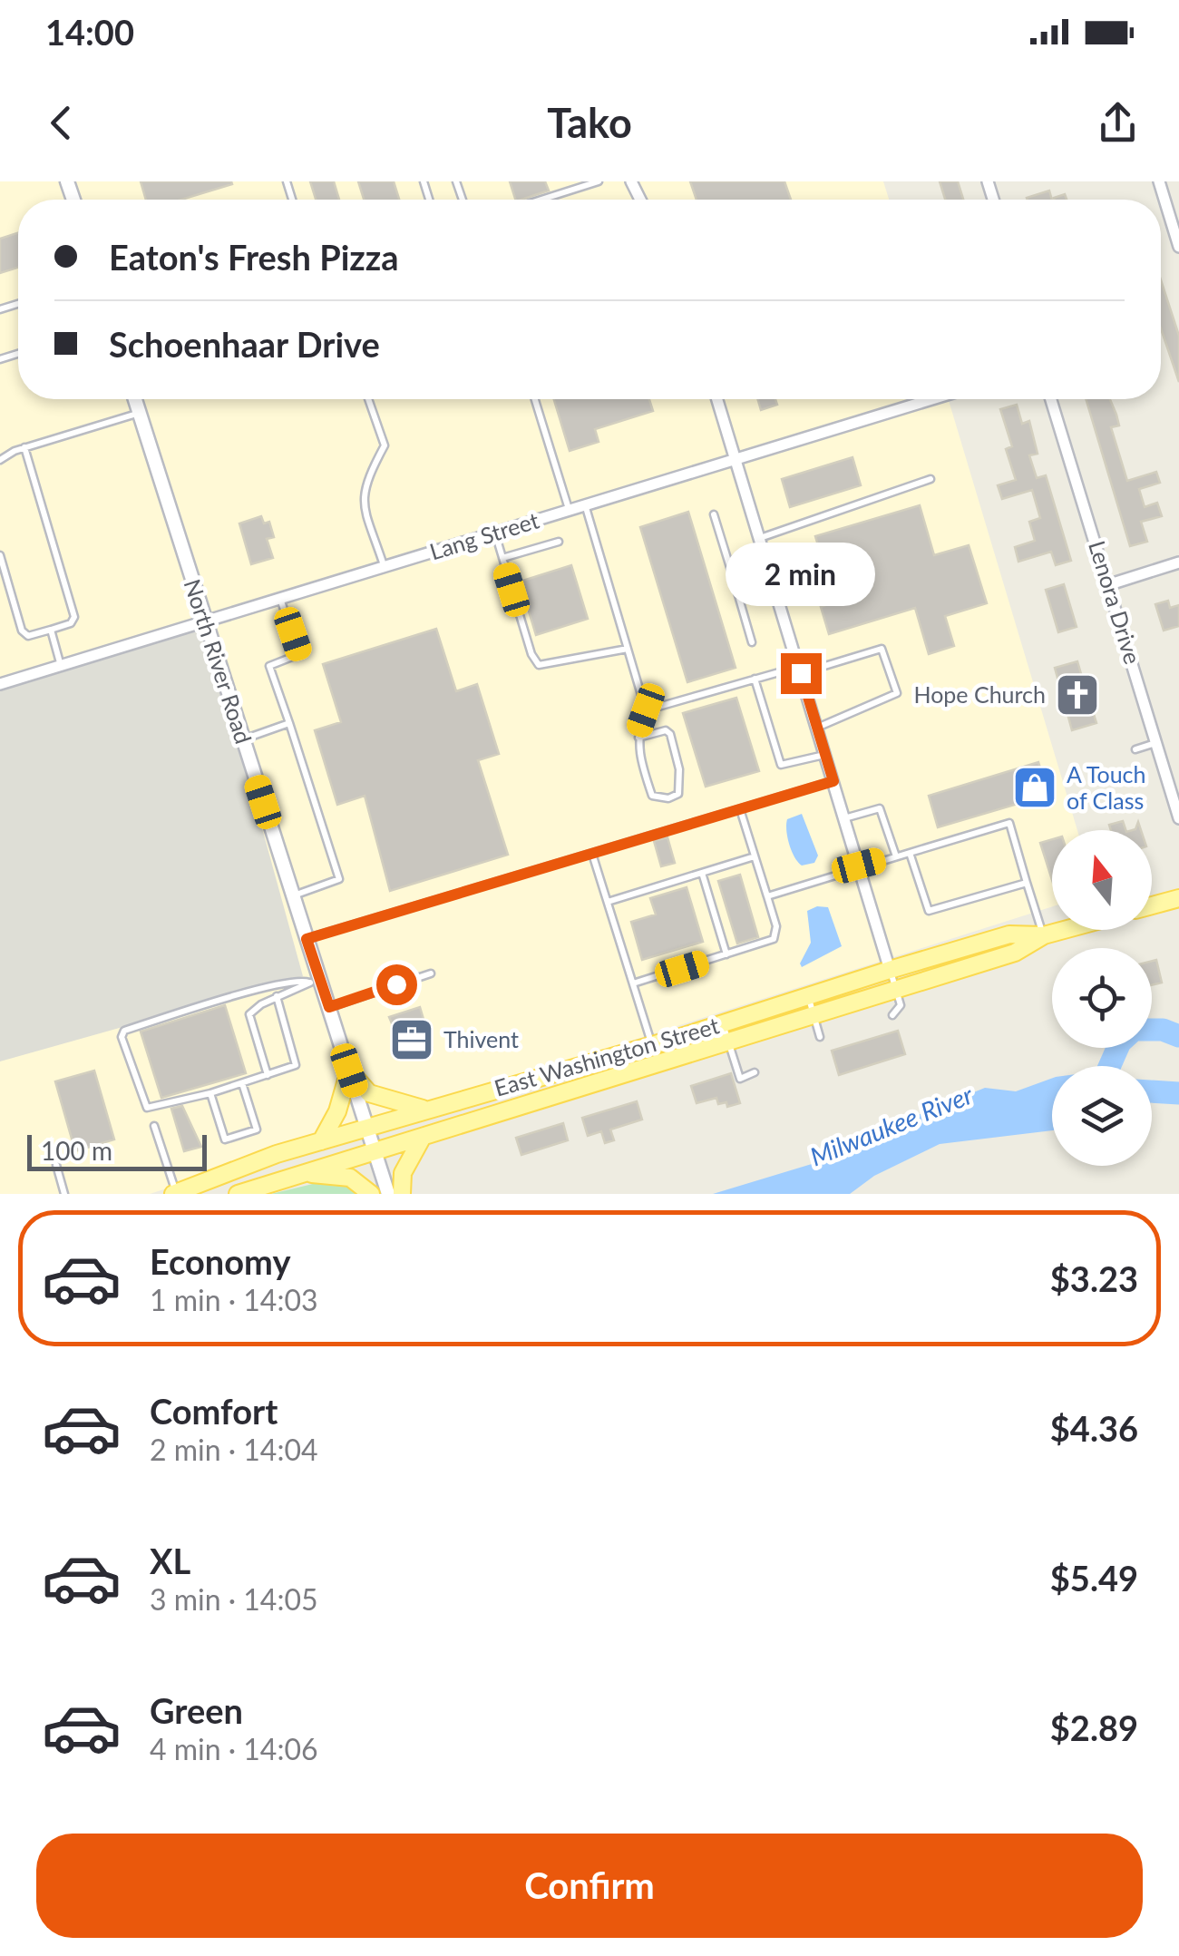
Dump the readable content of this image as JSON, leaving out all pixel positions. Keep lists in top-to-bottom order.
{
  "streets": {
    "main road": ["East Washington Street"],
    "street": ["Lang Street", "Lenora Drive", "North River Road"]
  },
  "crossings": [
    ["Lang Street", "North River Road"],
    ["North River Road", "East Washington Street"]
  ],
  "water": ["Milwaukee River"],
  "places": {
    "church": ["Hope Church"],
    "shop": ["A Touch of Class"],
    "office": ["Thivent"]
  },
  "scale_bar": "100 m",
  "north": "top",
  "page": {
    "status": "14:00",
    "header": "Tako",
    "banner": ["Eaton's Fresh Pizza", "Schoenhaar Drive"],
    "bubble": "2 min",
    "scale": "100 m",
    "list": [
      {
        "name": "Economy",
        "note": "1 min · 14:03",
        "value": "$3.23"
      },
      {
        "name": "Comfort",
        "note": "2 min · 14:04",
        "value": "$4.36"
      },
      {
        "name": "XL",
        "note": "3 min · 14:05",
        "value": "$5.49"
      },
      {
        "name": "Green",
        "note": "4 min · 14:06",
        "value": "$2.89"
      }
    ],
    "buttons": "Confirm"
  }
}
